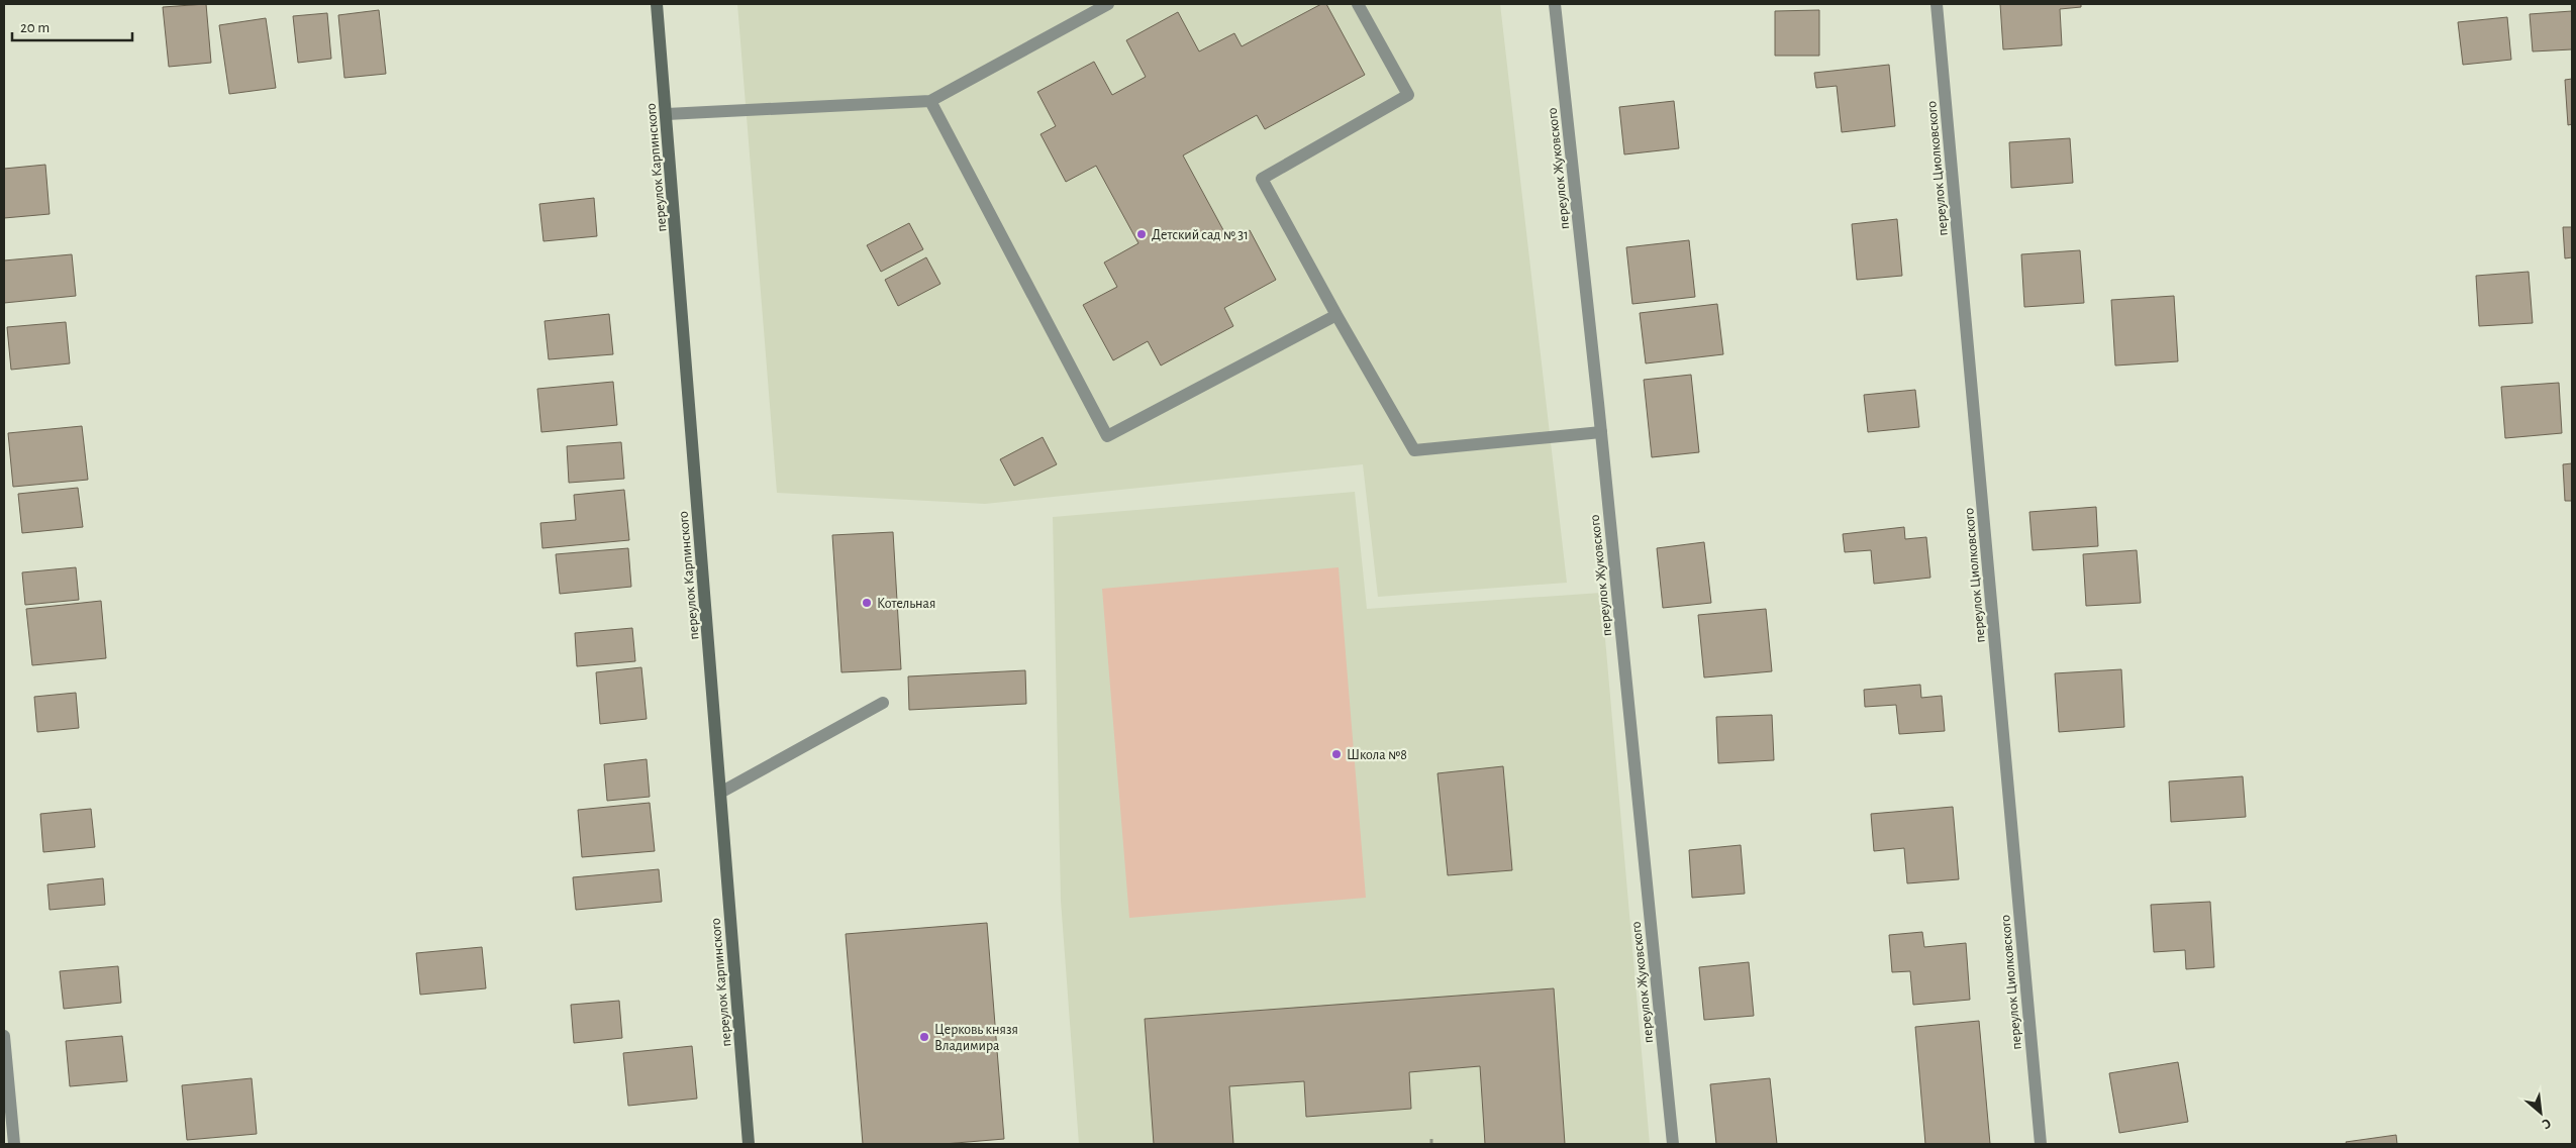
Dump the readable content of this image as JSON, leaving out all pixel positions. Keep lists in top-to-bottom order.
{
  "streets": {
    "street": ["переулок Карпинского", "переулок Жуковского", "переулок Циолковского"]
  },
  "places": [
    "Детский сад № 31",
    "Котельная",
    "Школа №8",
    "Церковь князя Владимира"
  ],
  "scale_bar": "20 m",
  "north": "bottom right"
}
